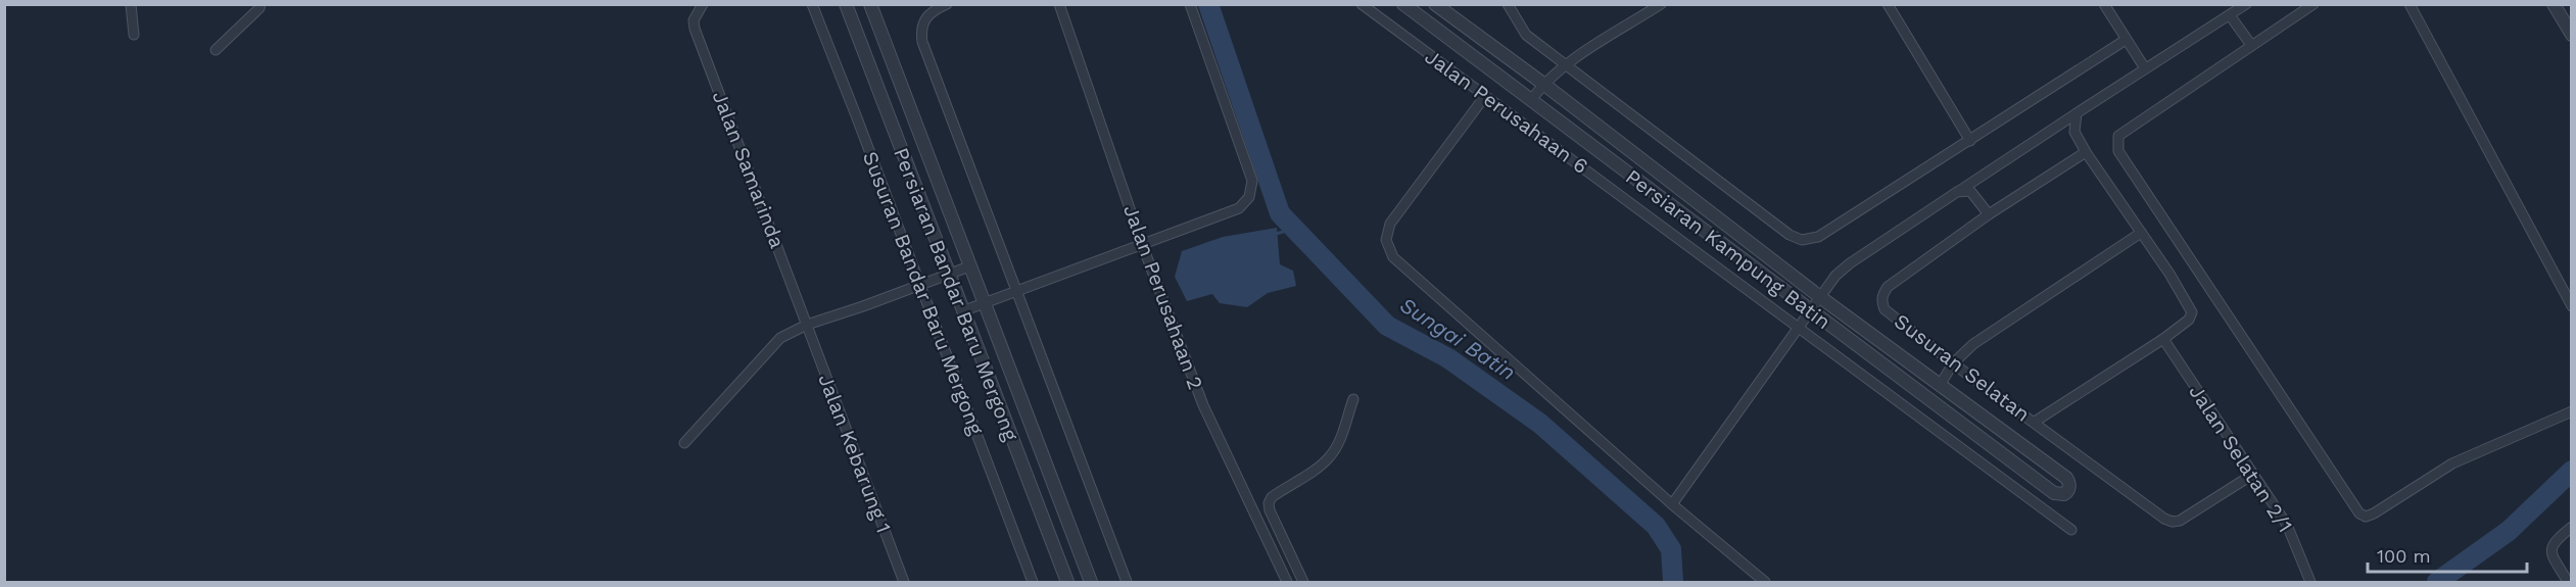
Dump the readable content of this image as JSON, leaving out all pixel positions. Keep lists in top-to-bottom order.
{
  "streets": {
    "street": [
      "Jalan Perusahaan 6",
      "Jalan Samarinda",
      "Persiaran Kampung Batin",
      "Susuran Bandar Baru Mergong",
      "Persiaran Bandar Baru Mergong",
      "Jalan Perusahaan 2",
      "Susuran Selatan",
      "Jalan Kebarung 1",
      "Jalan Selatan 2/1"
    ]
  },
  "crossings": [
    ["Jalan Samarinda", "Jalan Kebarung 1"],
    ["Susuran Selatan", "Jalan Selatan 2/1"]
  ],
  "water": ["Sungai Batin"],
  "scale_bar": "100 m"
}
